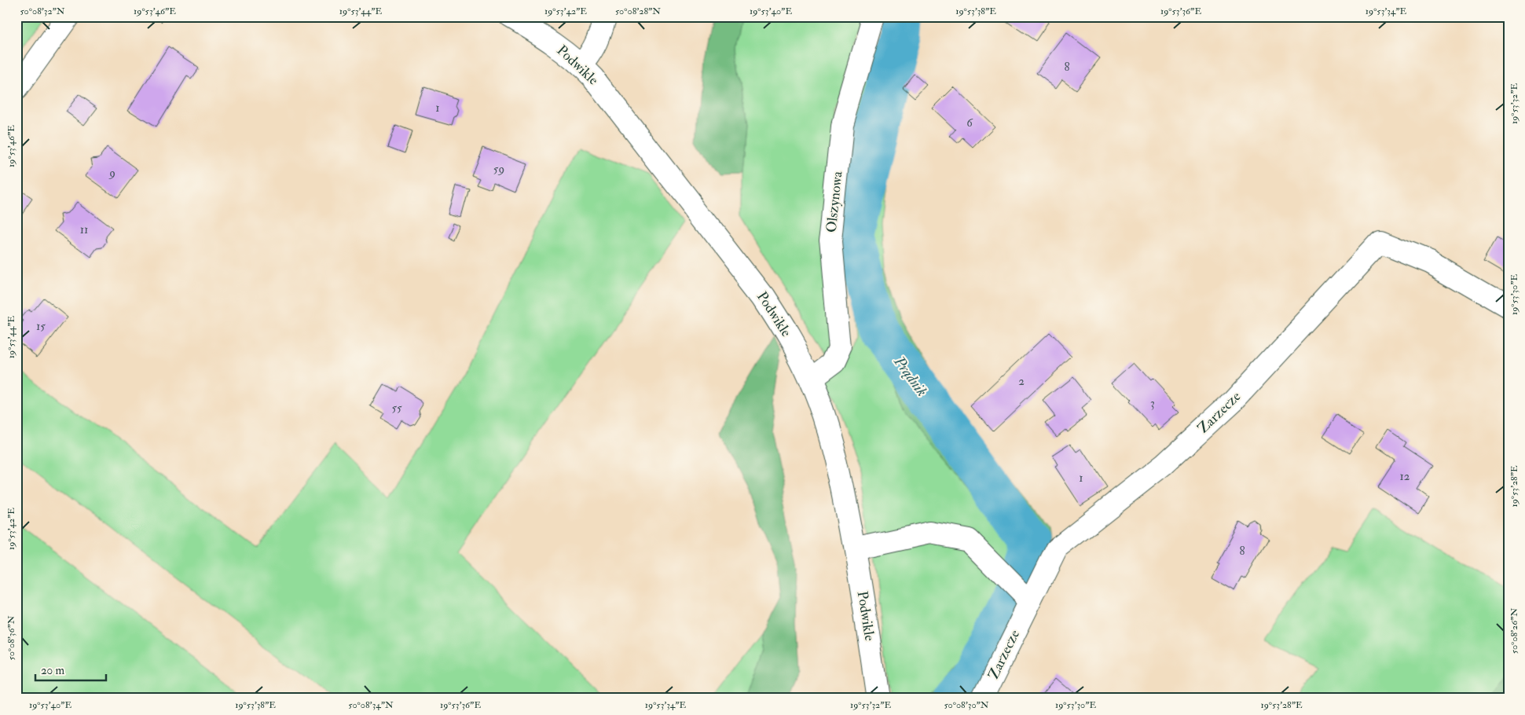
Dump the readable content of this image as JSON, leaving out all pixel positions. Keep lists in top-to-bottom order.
{
  "streets": {
    "street": ["Podwikle", "Olszynowa", "Zarzecze"]
  },
  "crossings": [
    ["Podwikle", "Olszynowa"]
  ],
  "water": ["Prądnik"],
  "house_numbers": [
    "8",
    "1",
    "6",
    "59",
    "9",
    "11",
    "15",
    "2",
    "3",
    "55",
    "12",
    "1",
    "8"
  ],
  "scale_bar": "20 m",
  "coordinates": [
    "50°08'32\"N",
    "19°53'46\"E",
    "19°53'44\"E",
    "19°53'42\"E",
    "50°08'28\"N",
    "19°53'40\"E",
    "19°53'38\"E",
    "19°53'36\"E",
    "19°53'34\"E",
    "19°53'32\"E",
    "19°53'30\"E",
    "19°53'28\"E",
    "50°08'26\"N",
    "50°08'36\"N",
    "50°08'34\"N",
    "50°08'30\"N"
  ]
}
